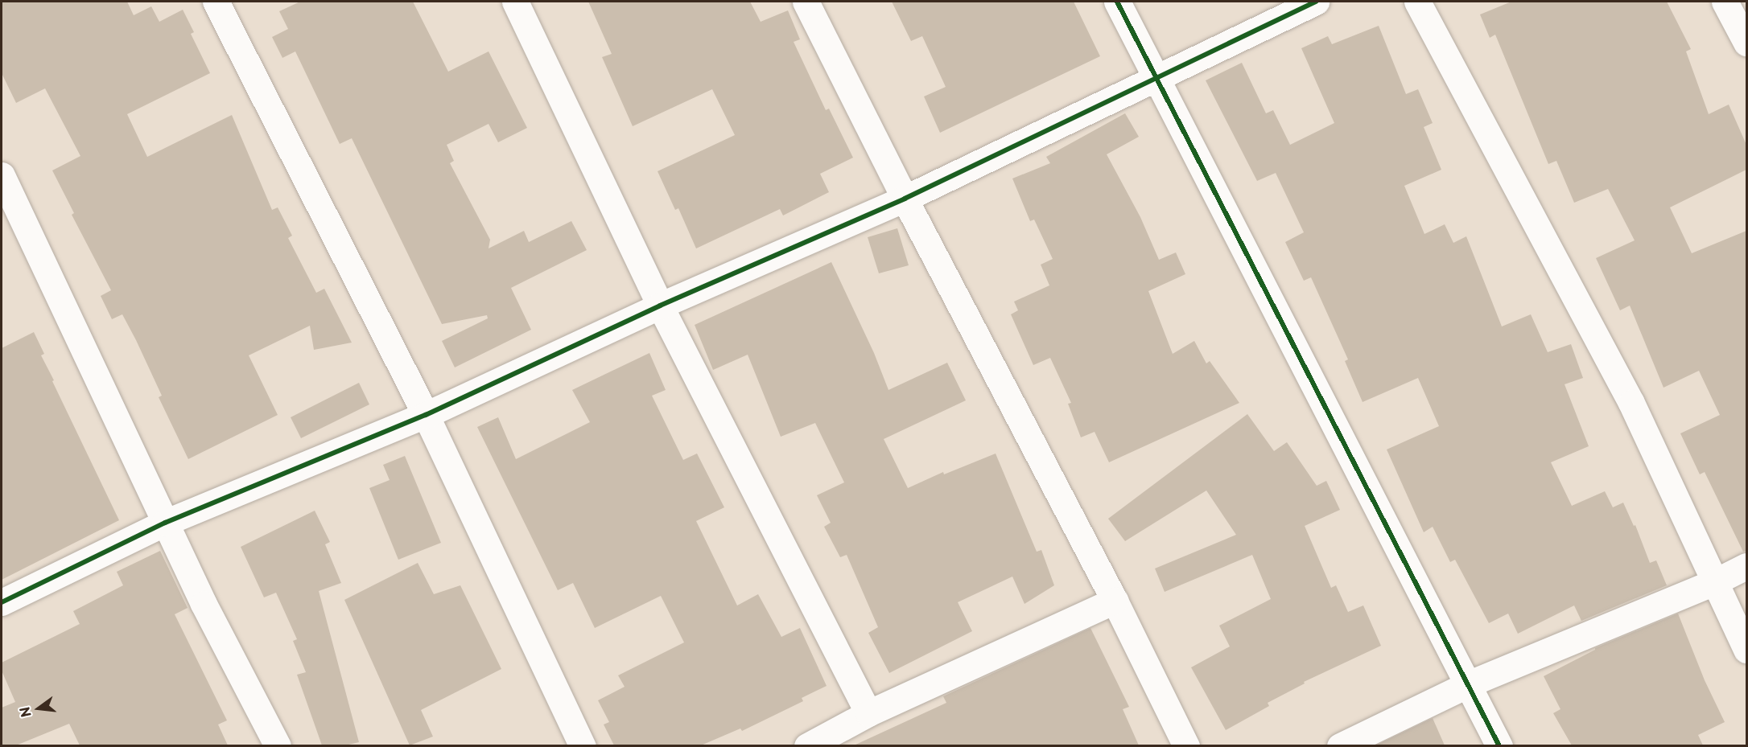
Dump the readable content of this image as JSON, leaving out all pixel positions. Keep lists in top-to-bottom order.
{
  "north": "left"
}
